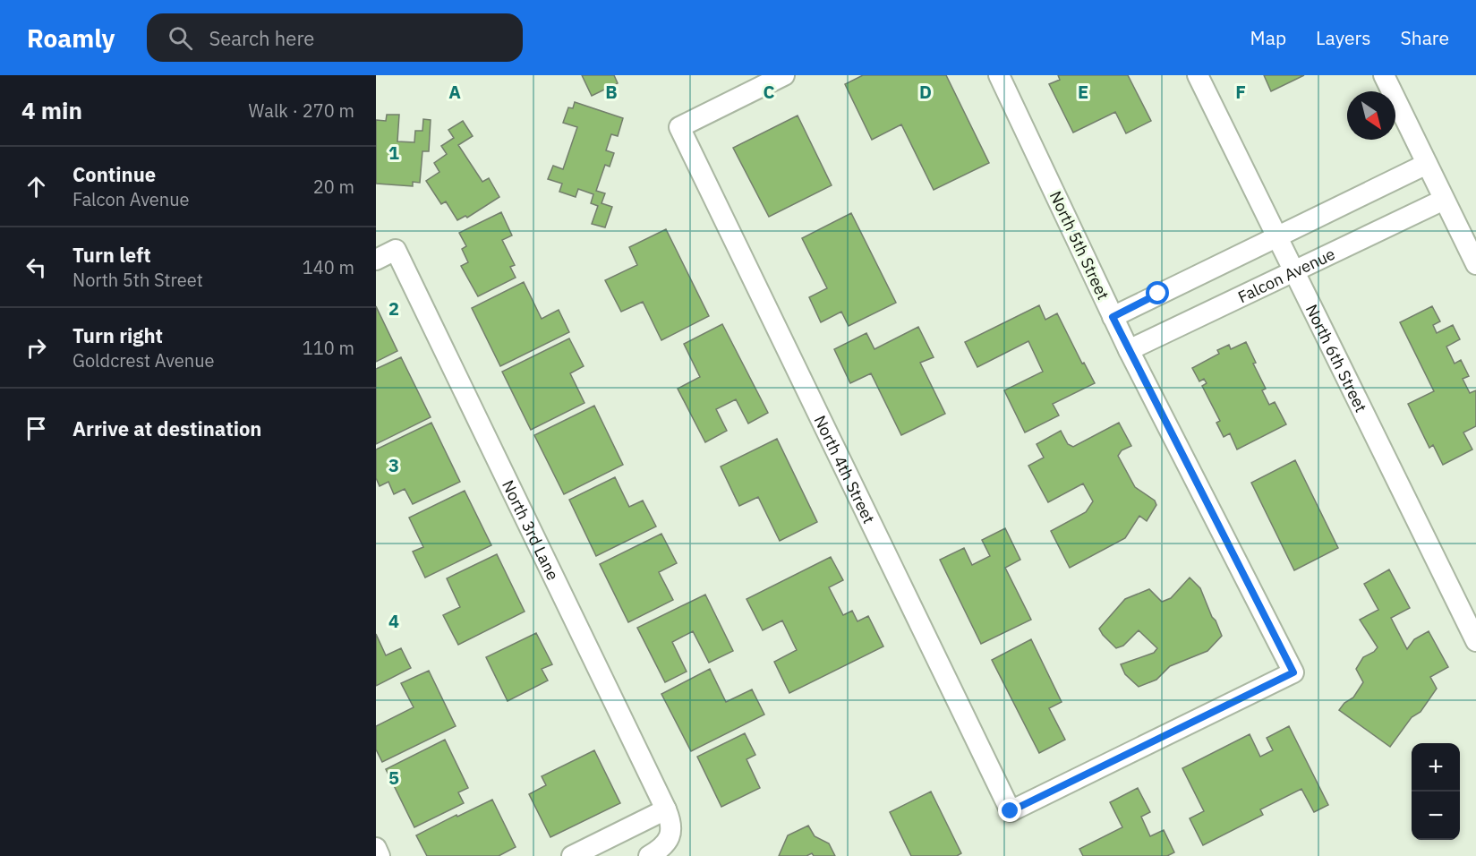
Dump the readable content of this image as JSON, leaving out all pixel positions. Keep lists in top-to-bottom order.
{
  "streets": {
    "street": [
      "North 5th Street",
      "Falcon Avenue",
      "North 6th Street",
      "North 4th Street",
      "North 3rd Lane"
    ]
  },
  "crossings": [
    ["North 5th Street", "Falcon Avenue"],
    ["North 5th Street", "North 4th Street"],
    ["Falcon Avenue", "North 6th Street"]
  ],
  "north": "bottom right",
  "page": {
    "header": "Roamly",
    "search": "Search here",
    "nav": ["Map", "Layers", "Share"],
    "heading": ["4 min", "Walk · 270 m"],
    "list": [
      ["Continue", "Falcon Avenue", "20 m"],
      ["Turn left", "North 5th Street", "140 m"],
      ["Turn right", "Goldcrest Avenue", "110 m"],
      "Arrive at destination"
    ],
    "map_buttons": ["+", "−"]
  },
  "grid": {
    "columns": [
      "A",
      "B",
      "C",
      "D",
      "E",
      "F"
    ],
    "rows": [
      "1",
      "2",
      "3",
      "4",
      "5"
    ]
  }
}
